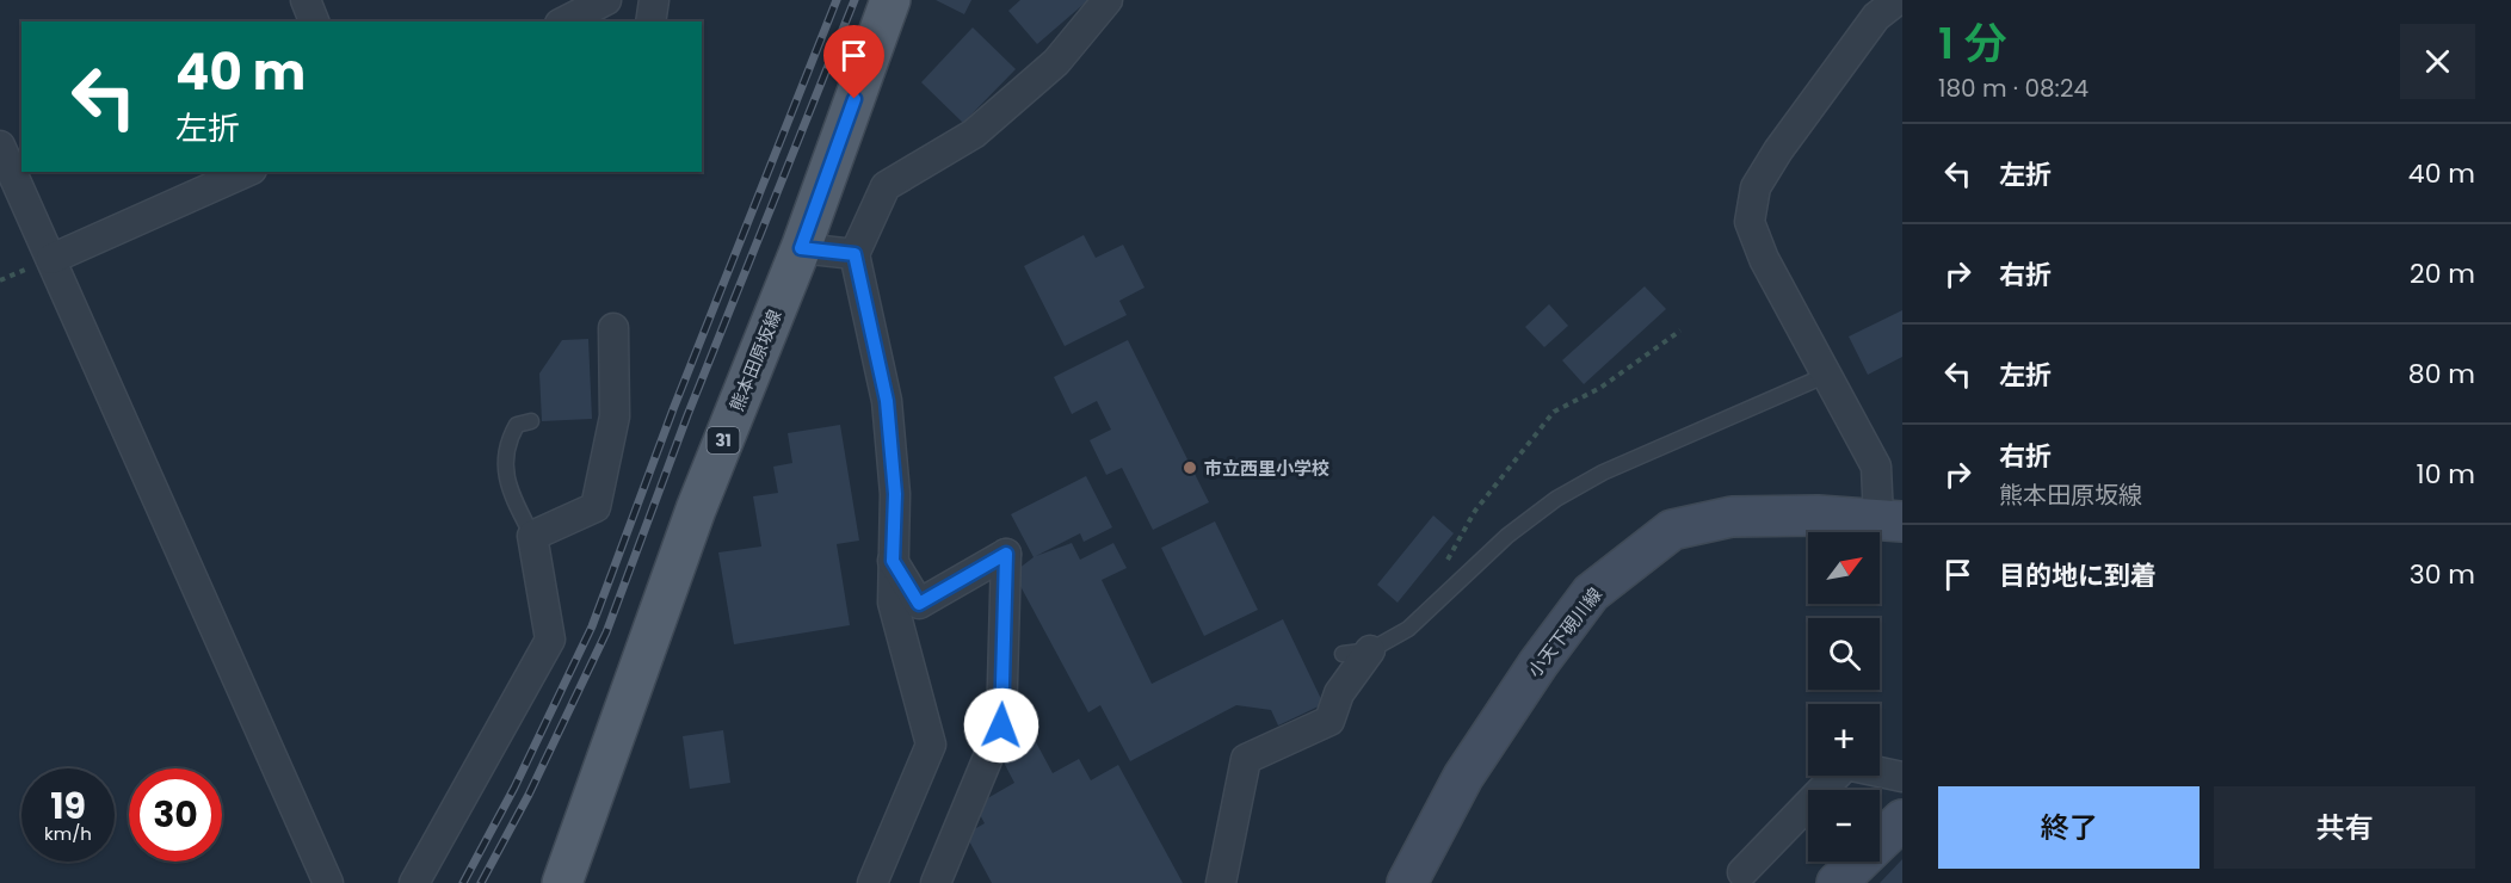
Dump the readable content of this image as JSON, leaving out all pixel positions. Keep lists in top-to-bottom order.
{
  "streets": {
    "main road": ["熊本田原坂線", "31", "小天下硯川線"]
  },
  "places": ["市立西里小学校"],
  "north": "top right",
  "page": {
    "heading": ["1 分", "180 m · 08:24"],
    "turn": ["40 m", "左折"],
    "list": [
      {
        "name": "左折",
        "value": "40 m"
      },
      {
        "name": "右折",
        "value": "20 m"
      },
      {
        "name": "左折",
        "value": "80 m"
      },
      {
        "name": "右折",
        "note": "熊本田原坂線",
        "value": "10 m"
      },
      {
        "name": "目的地に到着",
        "value": "30 m"
      }
    ],
    "map_buttons": ["+", "−"],
    "speed": "19 km/h",
    "limit": "30",
    "buttons": ["終了", "共有"]
  }
}
